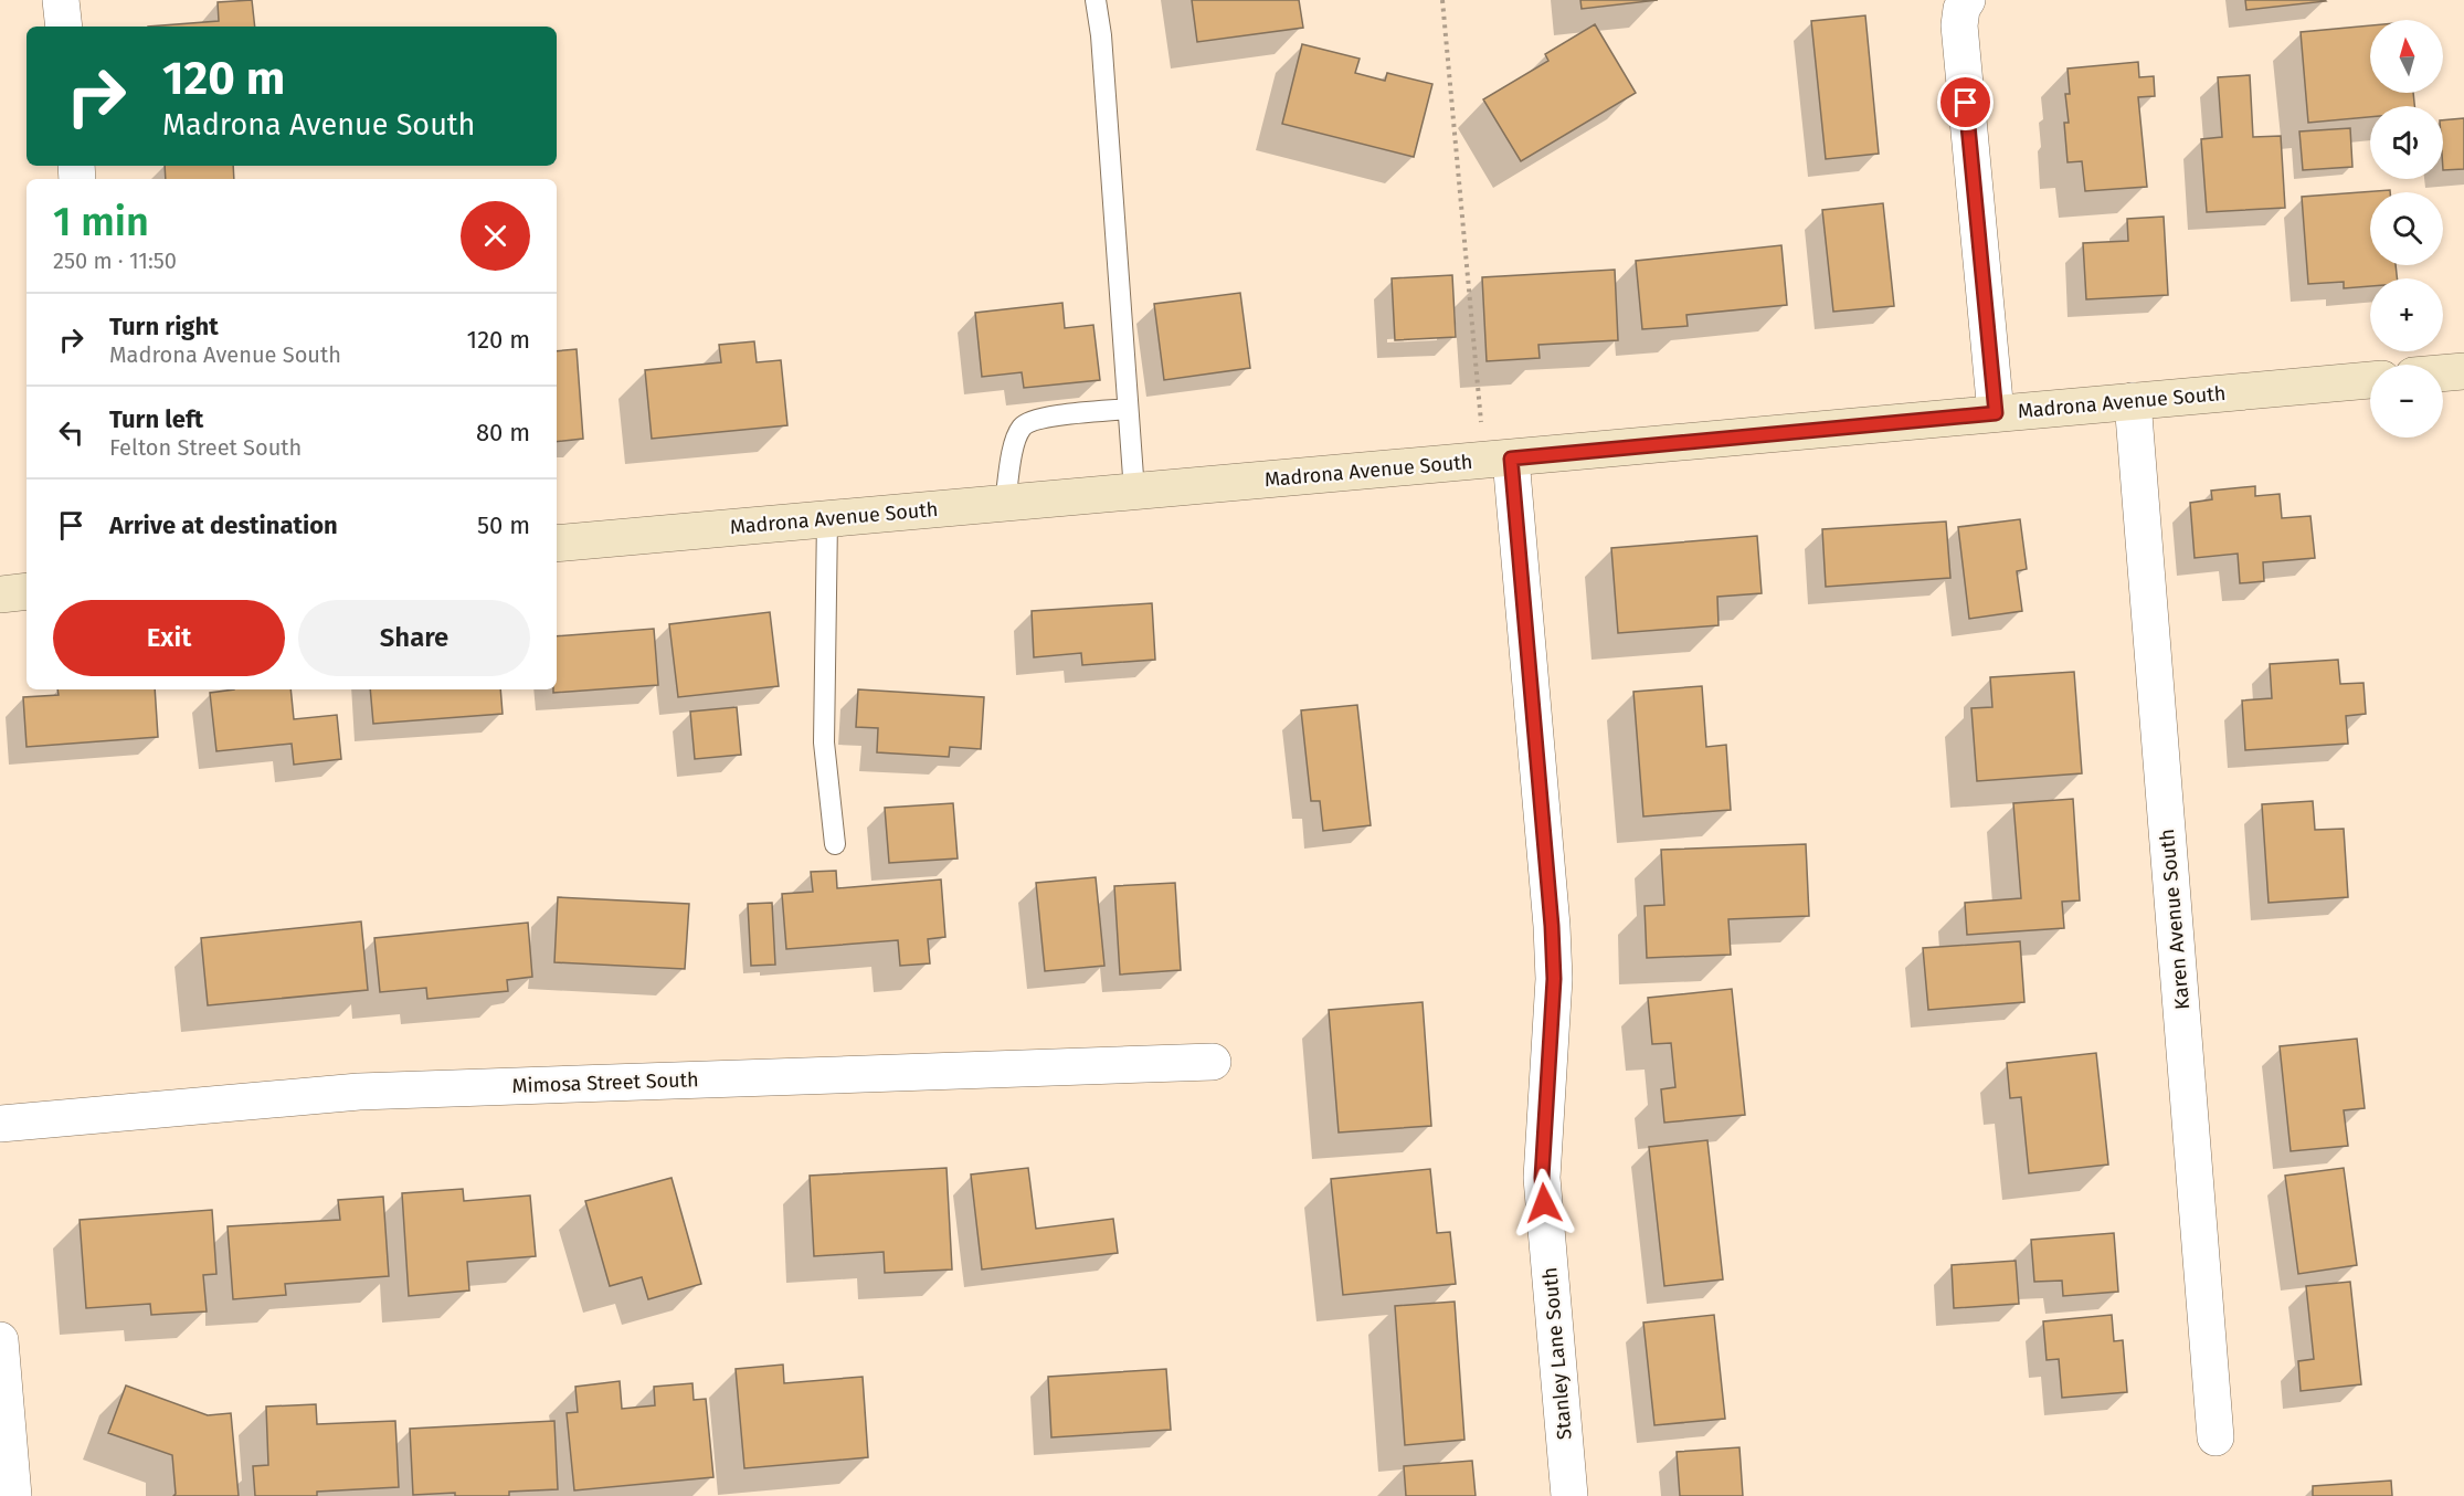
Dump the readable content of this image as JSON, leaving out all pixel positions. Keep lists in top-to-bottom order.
{
  "streets": {
    "main road": ["Madrona Avenue South"],
    "street": ["Karen Avenue South", "Mimosa Street South", "Stanley Lane South"]
  },
  "crossings": [
    ["Madrona Avenue South", "Karen Avenue South"],
    ["Madrona Avenue South", "Stanley Lane South"]
  ],
  "north": "top",
  "page": {
    "map_buttons": ["+", "−"],
    "turn": ["120 m", "Madrona Avenue South"],
    "heading": ["1 min", "250 m · 11:50"],
    "list": [
      {
        "name": "Turn right",
        "note": "Madrona Avenue South",
        "value": "120 m"
      },
      {
        "name": "Turn left",
        "note": "Felton Street South",
        "value": "80 m"
      },
      {
        "name": "Arrive at destination",
        "value": "50 m"
      }
    ],
    "buttons": ["Exit", "Share"]
  }
}
